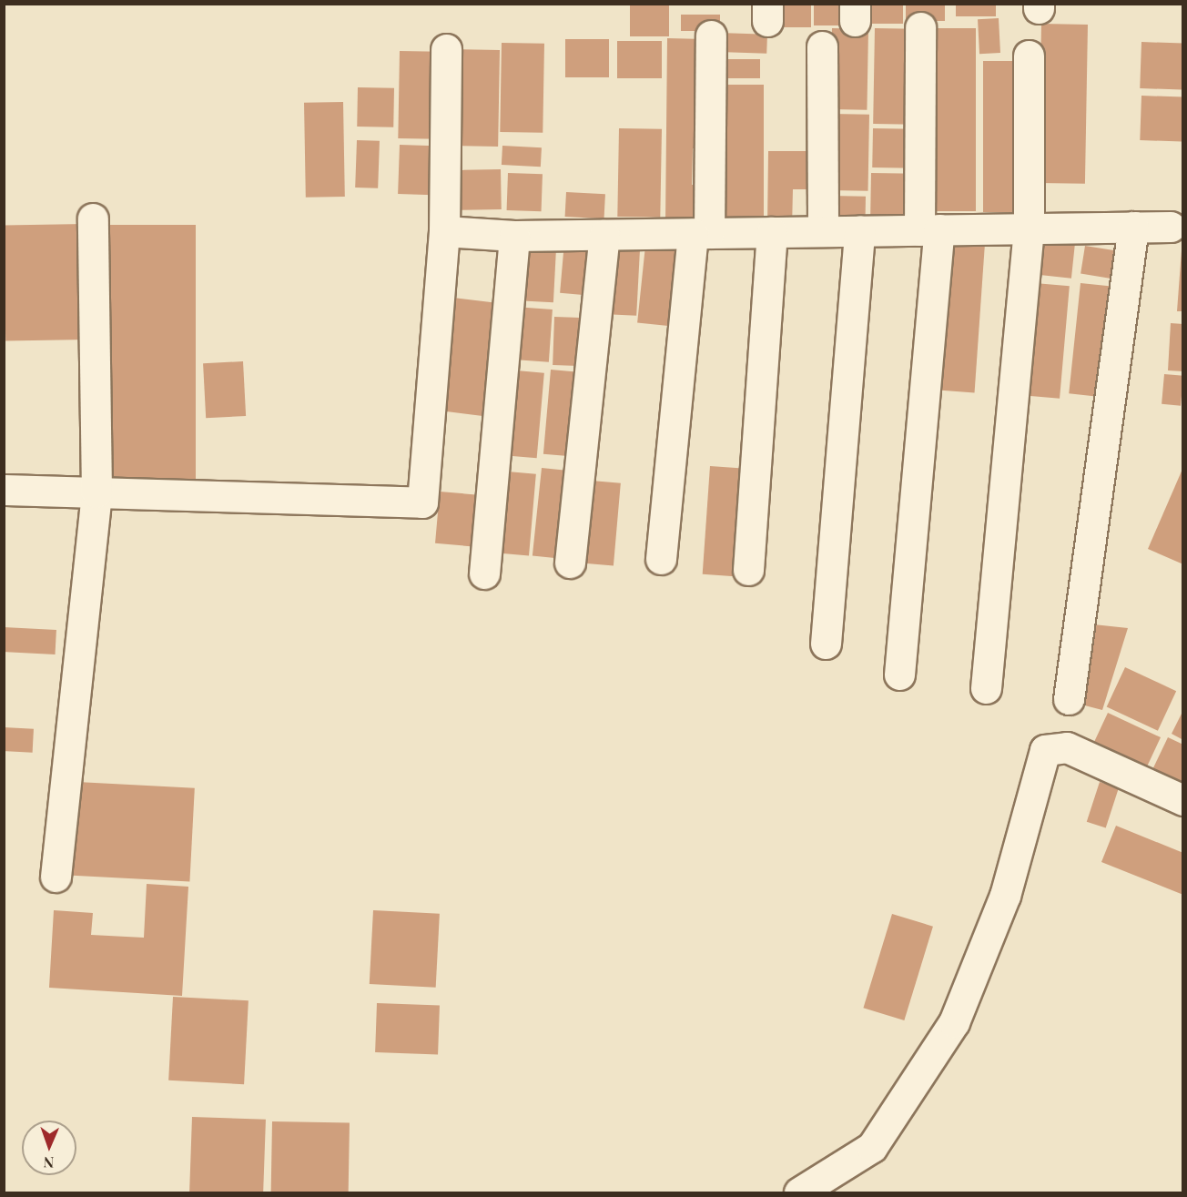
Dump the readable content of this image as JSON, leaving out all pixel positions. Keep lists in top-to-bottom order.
{
  "north": "bottom"
}
